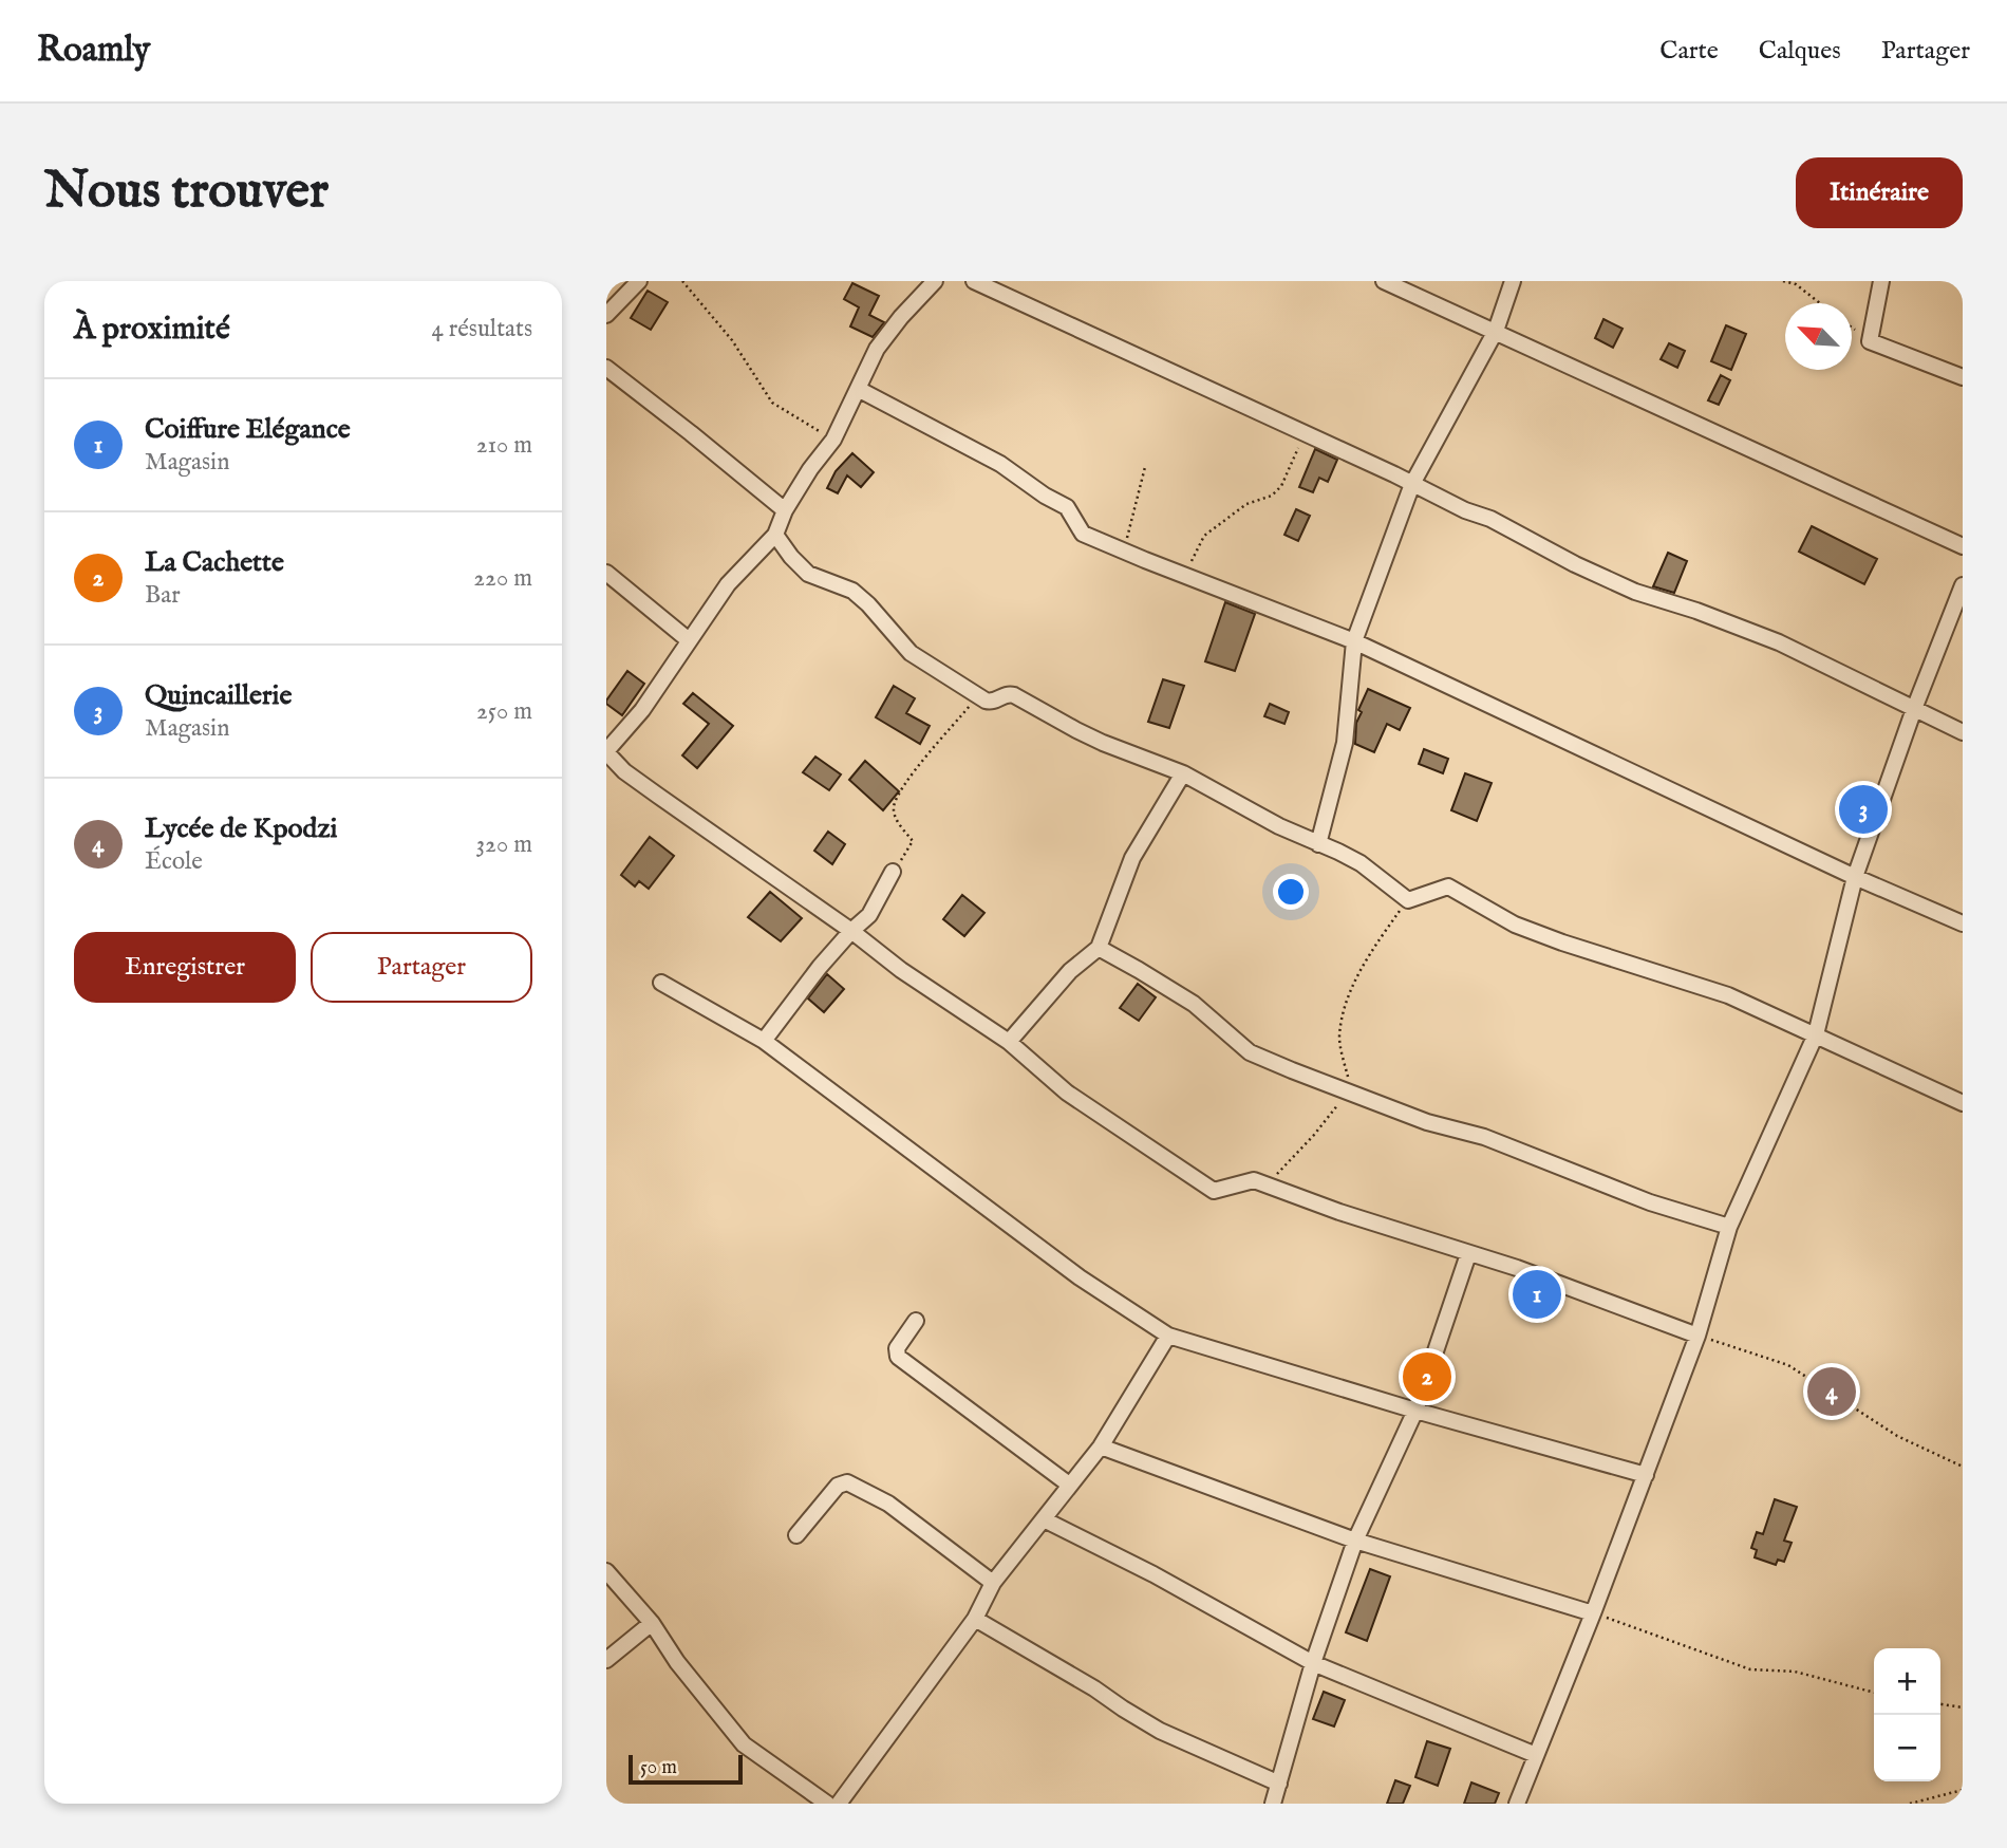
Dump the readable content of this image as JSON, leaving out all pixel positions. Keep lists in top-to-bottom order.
{
  "scale_bar": "50 m",
  "north": "top left",
  "page": {
    "header": "Roamly",
    "nav": ["Carte", "Calques", "Partager"],
    "buttons": [
      "Itinéraire",
      ["Enregistrer", "Partager"]
    ],
    "title": "Nous trouver",
    "heading": ["À proximité", "4 résultats"],
    "list": [
      {
        "mark": "1",
        "name": "Coiffure Elégance",
        "note": "Magasin",
        "value": "210 m"
      },
      {
        "mark": "2",
        "name": "La Cachette",
        "note": "Bar",
        "value": "220 m"
      },
      {
        "mark": "3",
        "name": "Quincaillerie",
        "note": "Magasin",
        "value": "250 m"
      },
      {
        "mark": "4",
        "name": "Lycée de Kpodzi",
        "note": "École",
        "value": "320 m"
      }
    ],
    "pins": [
      "3",
      "1",
      "2",
      "4"
    ],
    "map_buttons": ["+", "−"],
    "scale": "50 m"
  }
}
